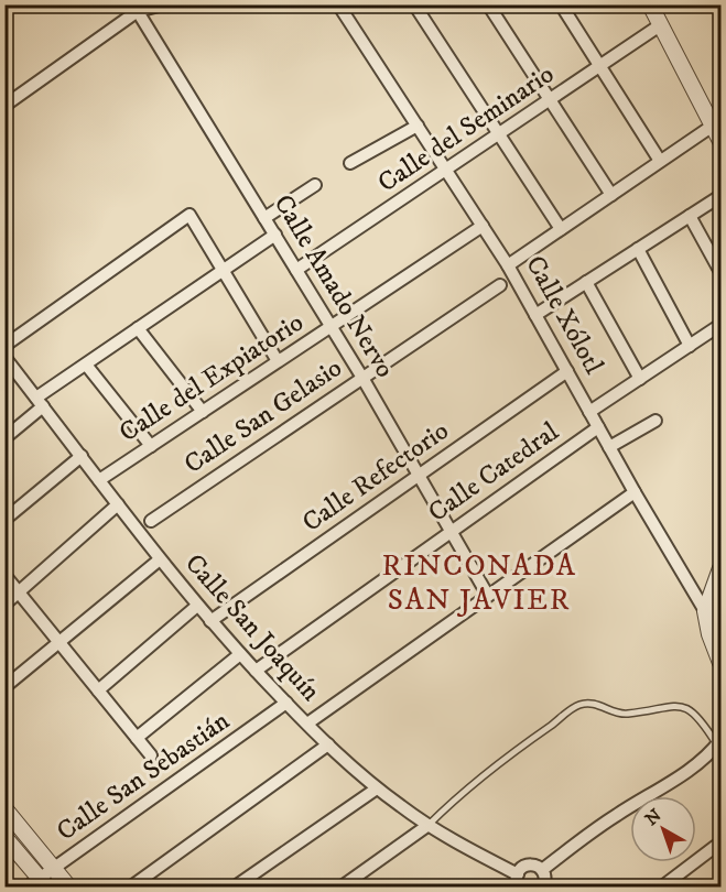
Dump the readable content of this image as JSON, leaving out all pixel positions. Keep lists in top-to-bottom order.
{
  "streets": {
    "street": [
      "Calle del Seminario",
      "Calle Amado Nervo",
      "Calle Xólotl",
      "Calle del Expiatorio",
      "Calle San Gelasio",
      "Calle Catedral",
      "Calle Refectorio",
      "Calle San Joaquín",
      "Calle San Sebastián"
    ]
  },
  "crossings": [
    ["Calle del Seminario", "Calle Amado Nervo"],
    ["Calle del Seminario", "Calle Xólotl"],
    ["Calle Amado Nervo", "Calle del Expiatorio"],
    ["Calle Amado Nervo", "Calle San Gelasio"],
    ["Calle Amado Nervo", "Calle Catedral"],
    ["Calle Amado Nervo", "Calle Refectorio"],
    ["Calle Xólotl", "Calle del Expiatorio"],
    ["Calle Xólotl", "Calle Catedral"],
    ["Calle Xólotl", "Calle Refectorio"],
    ["Calle del Expiatorio", "Calle San Joaquín"],
    ["Calle Catedral", "Calle San Joaquín"],
    ["Calle Refectorio", "Calle San Joaquín"],
    ["Calle San Joaquín", "Calle San Sebastián"]
  ],
  "districts": ["RINCONADA SAN JAVIER"],
  "north": "top left"
}
